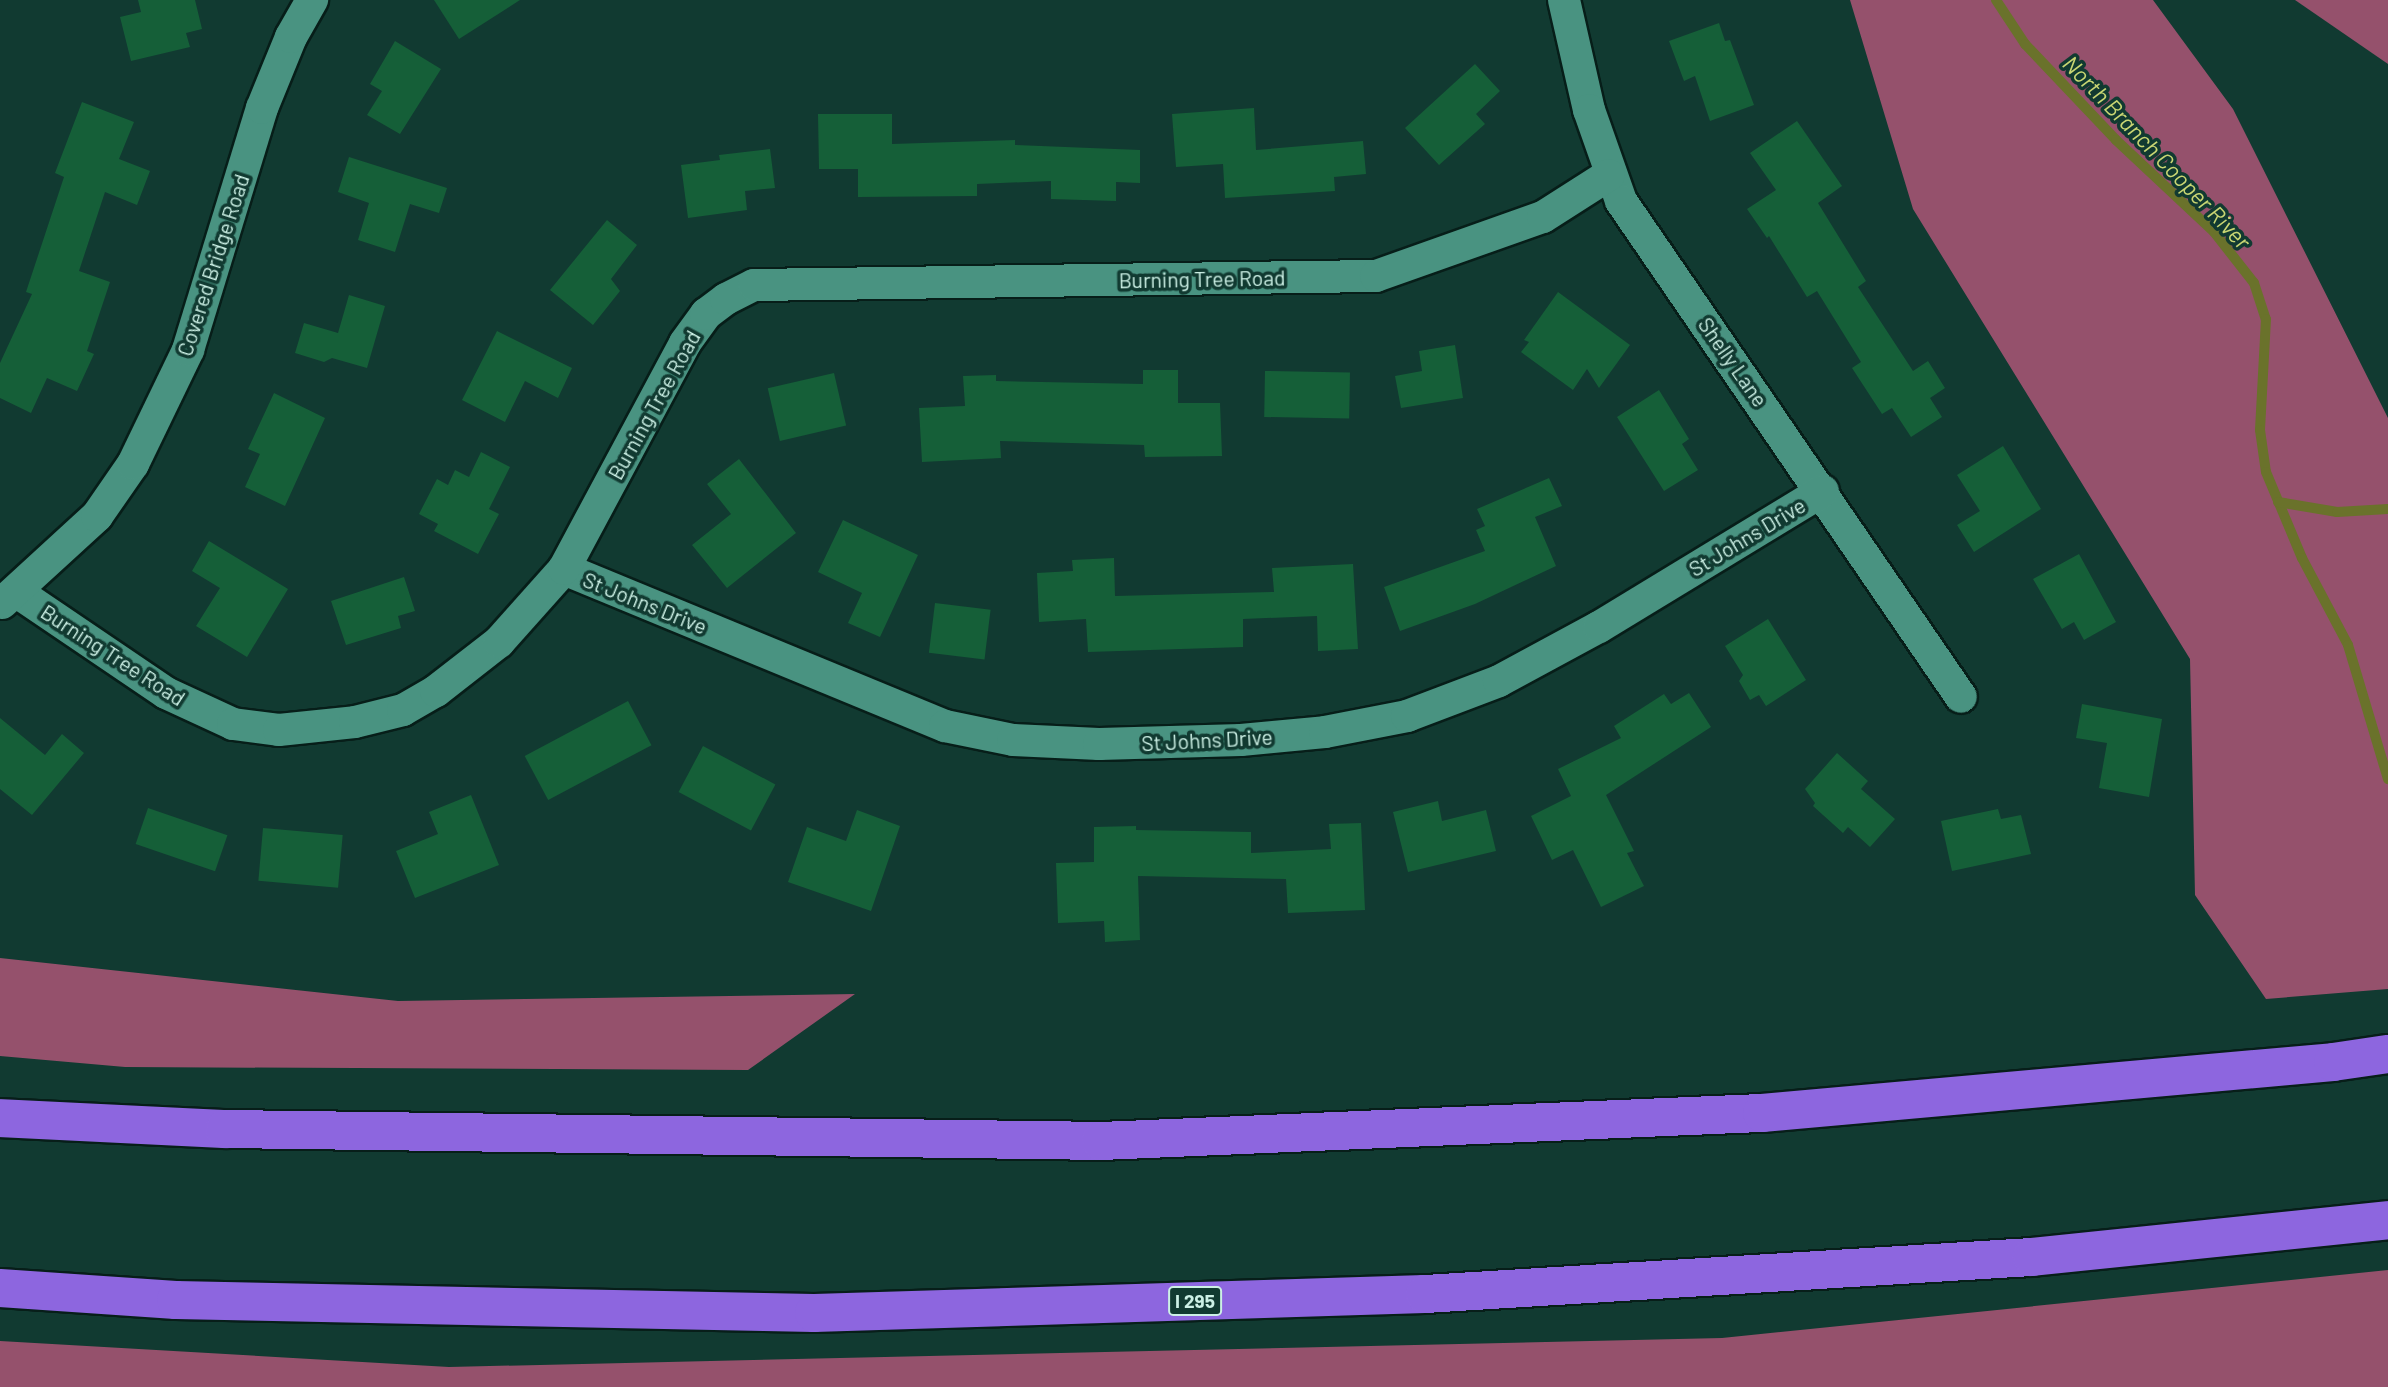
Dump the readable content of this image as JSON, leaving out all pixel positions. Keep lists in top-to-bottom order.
{
  "streets": {
    "highway": ["I 295"],
    "street": [
      "Covered Bridge Road",
      "Burning Tree Road",
      "Shelly Lane",
      "St Johns Drive"
    ]
  },
  "crossings": [
    ["Covered Bridge Road", "Burning Tree Road"],
    ["Burning Tree Road", "Shelly Lane"],
    ["Burning Tree Road", "St Johns Drive"],
    ["Shelly Lane", "St Johns Drive"]
  ],
  "water": ["North Branch Cooper River"]
}
